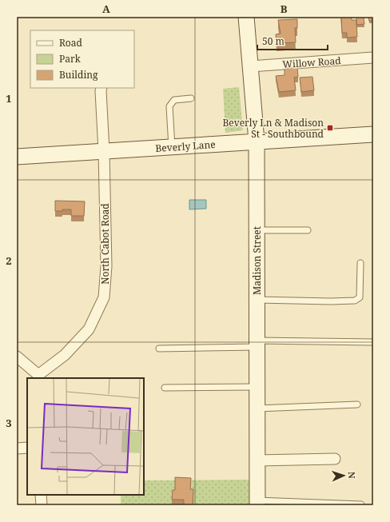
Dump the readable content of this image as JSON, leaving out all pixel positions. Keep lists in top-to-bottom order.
{
  "streets": {
    "street": [
      "Willow Road",
      "Beverly Lane",
      "North Cabot Road",
      "Madison Street"
    ]
  },
  "crossings": [
    ["Willow Road", "Madison Street"],
    ["Beverly Lane", "North Cabot Road"],
    ["Beverly Lane", "Madison Street"]
  ],
  "places": {
    "transit": ["Beverly Ln & Madison St - Southbound"]
  },
  "legend": ["Road", "Park", "Building"],
  "scale_bar": "50 m",
  "north": "right",
  "grid": {
    "columns": ["A", "B"],
    "rows": ["1", "2", "3"]
  }
}
